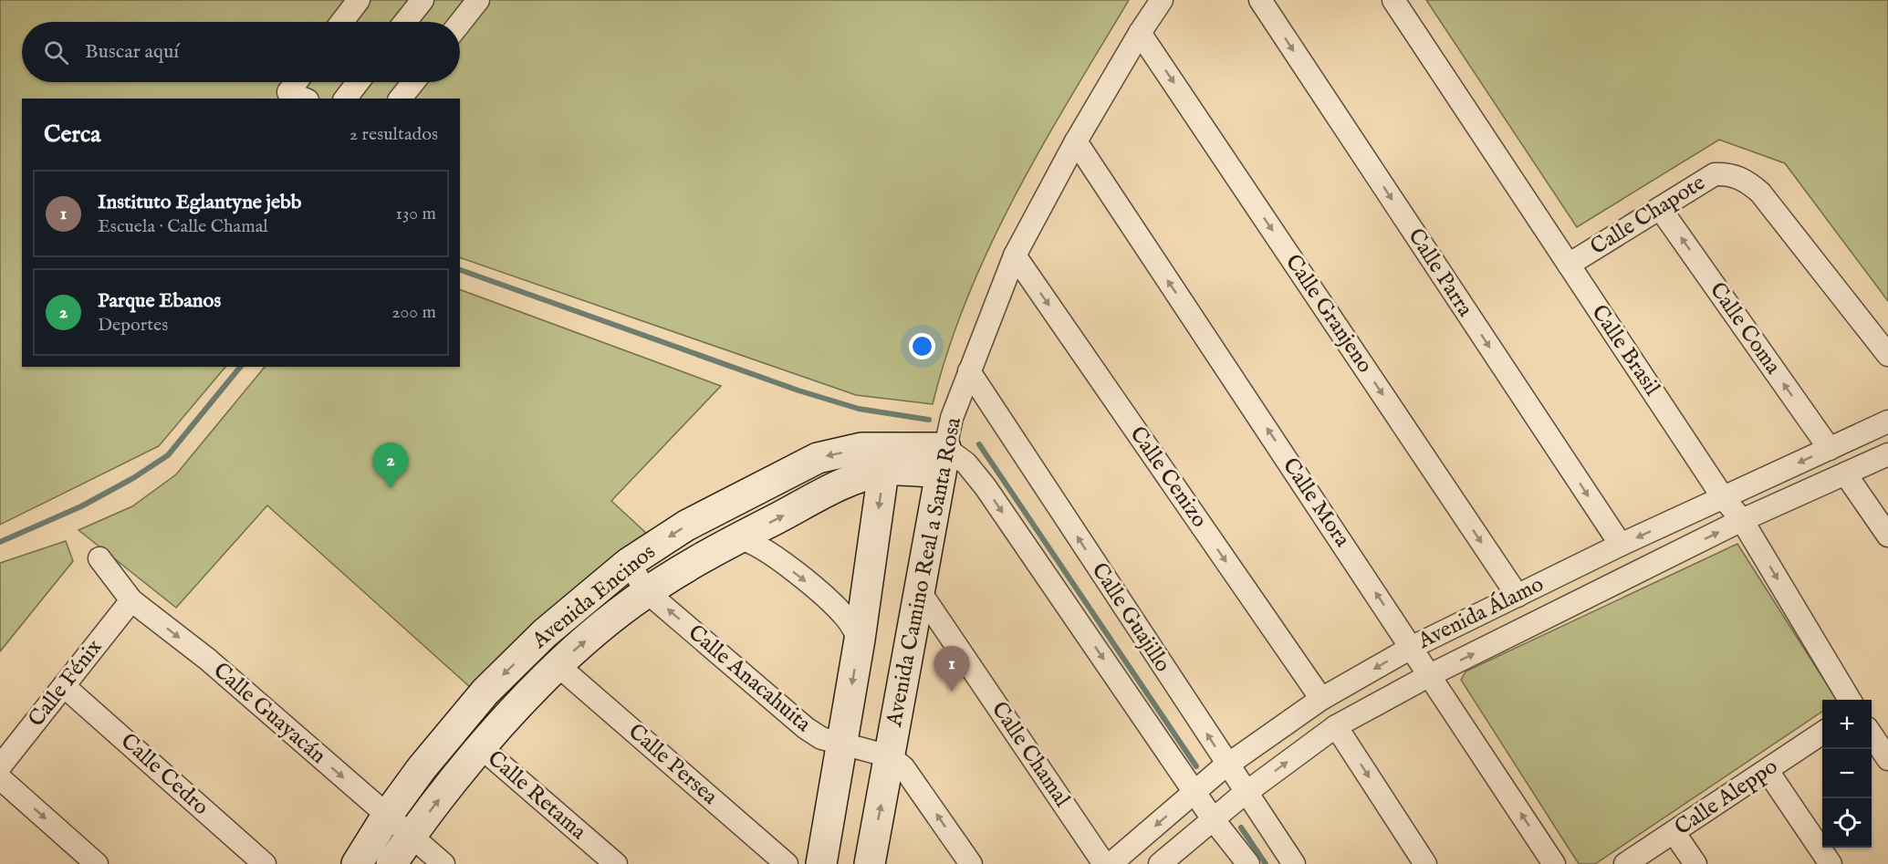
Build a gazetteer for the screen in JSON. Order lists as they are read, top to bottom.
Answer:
{
  "streets": {
    "street": [
      "Calle Chapote",
      "Calle Parra",
      "Calle Granjeno",
      "Calle Coma",
      "Calle Brasil",
      "Calle Cenizo",
      "Calle Mora",
      "Avenida Camino Real a Santa Rosa",
      "Avenida Encinos",
      "Avenida Álamo",
      "Calle Guajillo",
      "Calle Anacahuita",
      "Calle Fénix",
      "Calle Guayacán",
      "Calle Chamal",
      "Calle Persea",
      "Calle Cedro",
      "Calle Retama",
      "Calle Aleppo"
    ]
  },
  "crossings": [
    ["Calle Chapote", "Calle Coma"],
    ["Calle Chapote", "Calle Brasil"],
    ["Calle Parra", "Avenida Álamo"],
    ["Calle Granjeno", "Avenida Camino Real a Santa Rosa"],
    ["Calle Granjeno", "Avenida Álamo"],
    ["Calle Coma", "Avenida Álamo"],
    ["Calle Brasil", "Avenida Álamo"],
    ["Calle Cenizo", "Avenida Camino Real a Santa Rosa"],
    ["Calle Cenizo", "Avenida Álamo"],
    ["Calle Mora", "Avenida Camino Real a Santa Rosa"],
    ["Calle Mora", "Avenida Álamo"],
    ["Avenida Camino Real a Santa Rosa", "Avenida Encinos"],
    ["Avenida Camino Real a Santa Rosa", "Calle Guajillo"],
    ["Avenida Camino Real a Santa Rosa", "Calle Anacahuita"],
    ["Avenida Camino Real a Santa Rosa", "Calle Chamal"],
    ["Avenida Encinos", "Calle Guajillo"],
    ["Avenida Encinos", "Calle Anacahuita"],
    ["Avenida Encinos", "Calle Guayacán"],
    ["Avenida Encinos", "Calle Persea"],
    ["Avenida Encinos", "Calle Retama"],
    ["Avenida Álamo", "Calle Guajillo"],
    ["Calle Fénix", "Calle Guayacán"],
    ["Calle Fénix", "Calle Cedro"]
  ],
  "one_way": [
    "Calle Parra",
    "Calle Granjeno",
    "Calle Coma",
    "Calle Cenizo",
    "Calle Mora",
    "Calle Guayacán"
  ],
  "page": {
    "search": "Buscar aquí",
    "heading": ["Cerca", "2 resultados"],
    "list": [
      {
        "mark": "1",
        "name": "Instituto Eglantyne jebb",
        "note": "Escuela · Calle Chamal",
        "value": "130 m"
      },
      {
        "mark": "2",
        "name": "Parque Ebanos",
        "note": "Deportes",
        "value": "200 m"
      }
    ],
    "pins": ["2", "1"],
    "map_buttons": ["+", "−"]
  }
}
